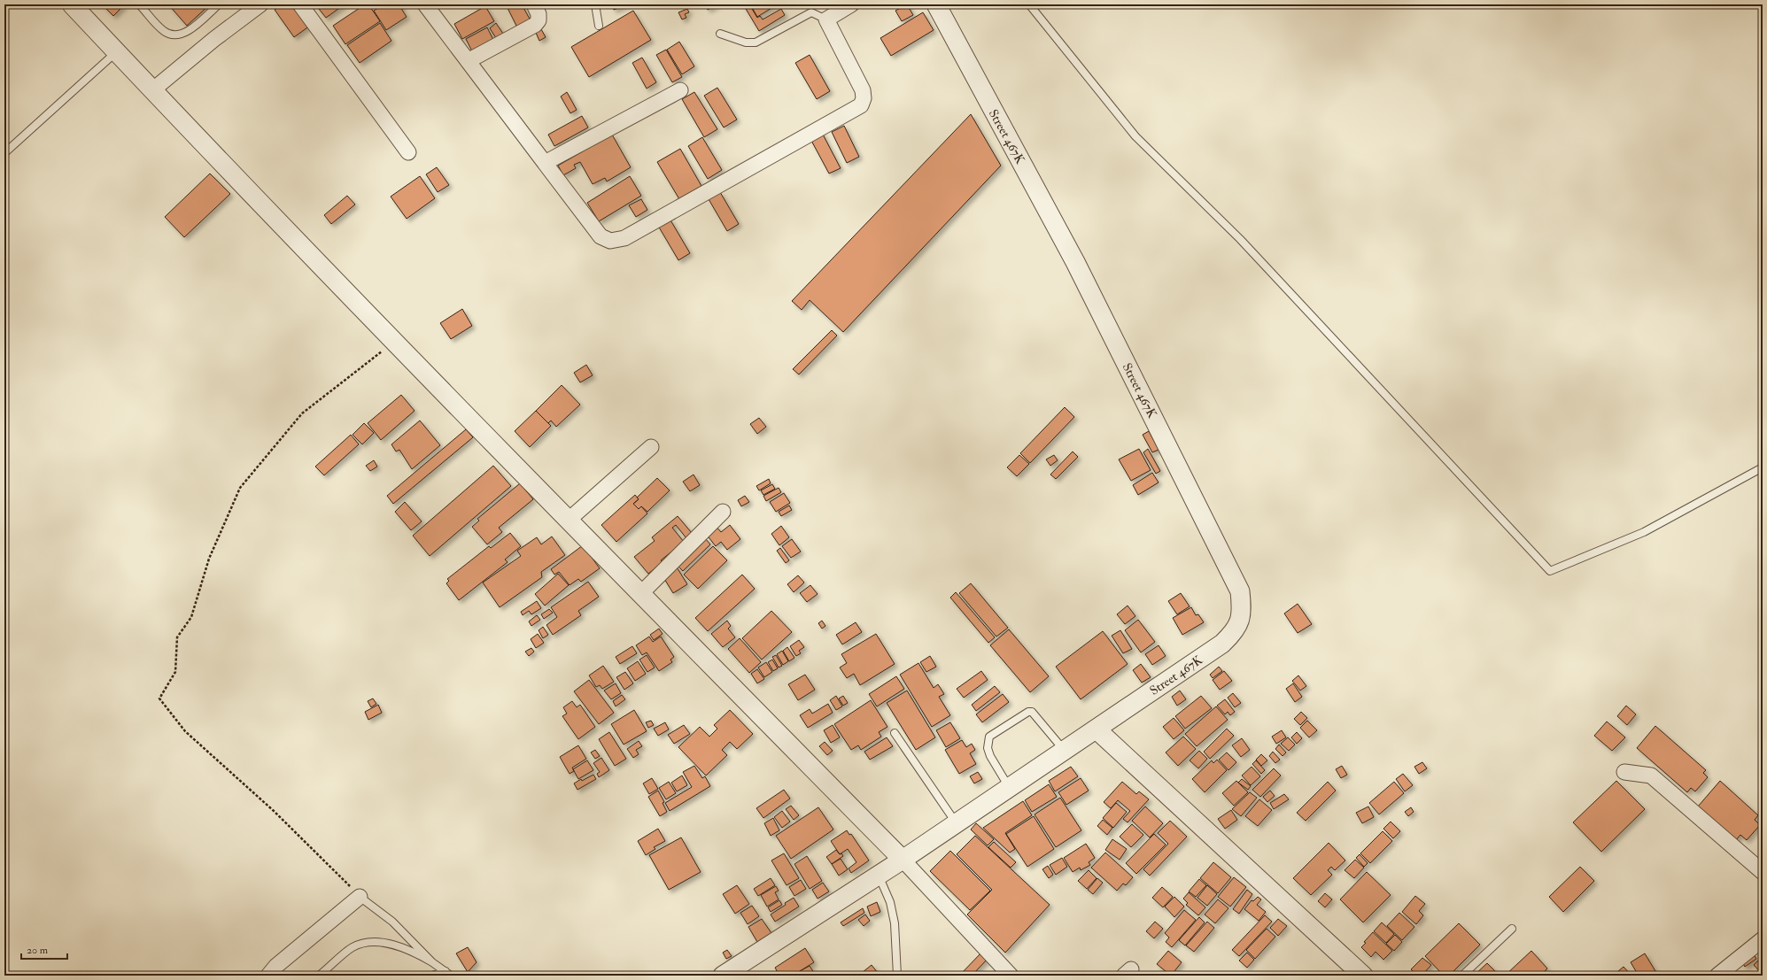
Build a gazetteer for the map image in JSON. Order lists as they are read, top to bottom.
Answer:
{
  "streets": {
    "street": ["Street 467K"]
  },
  "scale_bar": "20 m"
}
